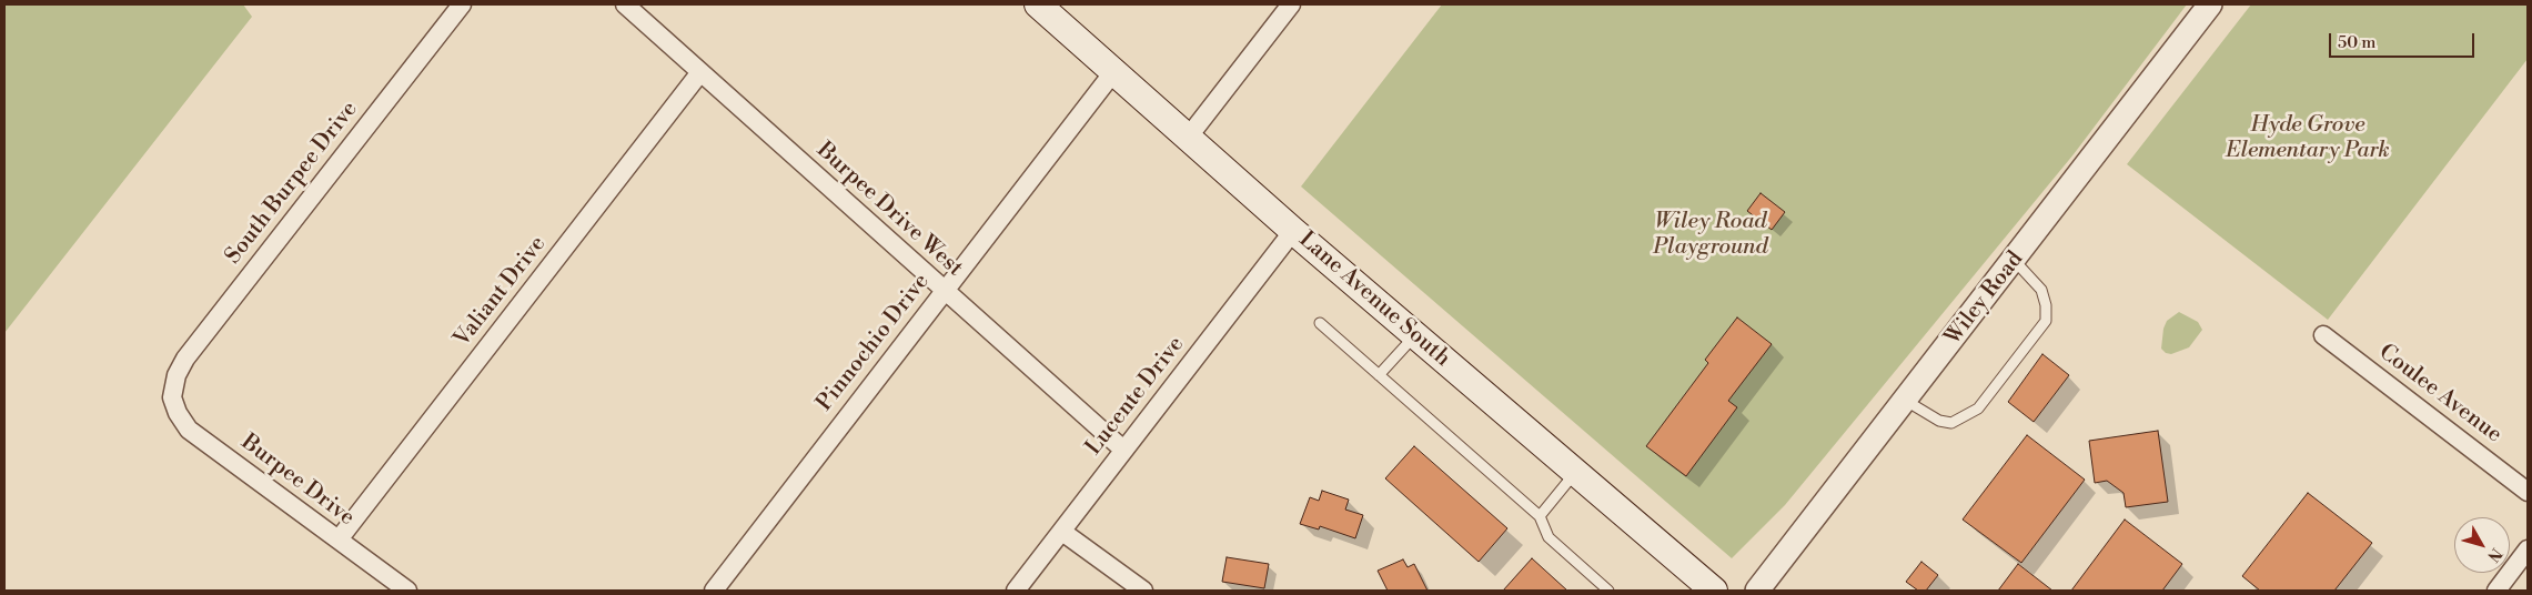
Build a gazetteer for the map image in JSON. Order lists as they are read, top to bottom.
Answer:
{
  "streets": {
    "main road": ["Lane Avenue South"],
    "street": [
      "South Burpee Drive",
      "Burpee Drive West",
      "Valiant Drive",
      "Wiley Road",
      "Pinnochio Drive",
      "Coulee Avenue",
      "Lucente Drive",
      "Burpee Drive"
    ]
  },
  "crossings": [
    ["South Burpee Drive", "Burpee Drive"],
    ["Burpee Drive West", "Valiant Drive"],
    ["Burpee Drive West", "Pinnochio Drive"],
    ["Burpee Drive West", "Lucente Drive"],
    ["Valiant Drive", "Burpee Drive"],
    ["Lane Avenue South", "Pinnochio Drive"],
    ["Lane Avenue South", "Lucente Drive"]
  ],
  "parks": ["Hyde Grove Elementary Park", "Wiley Road Playground"],
  "scale_bar": "50 m",
  "north": "bottom right"
}
